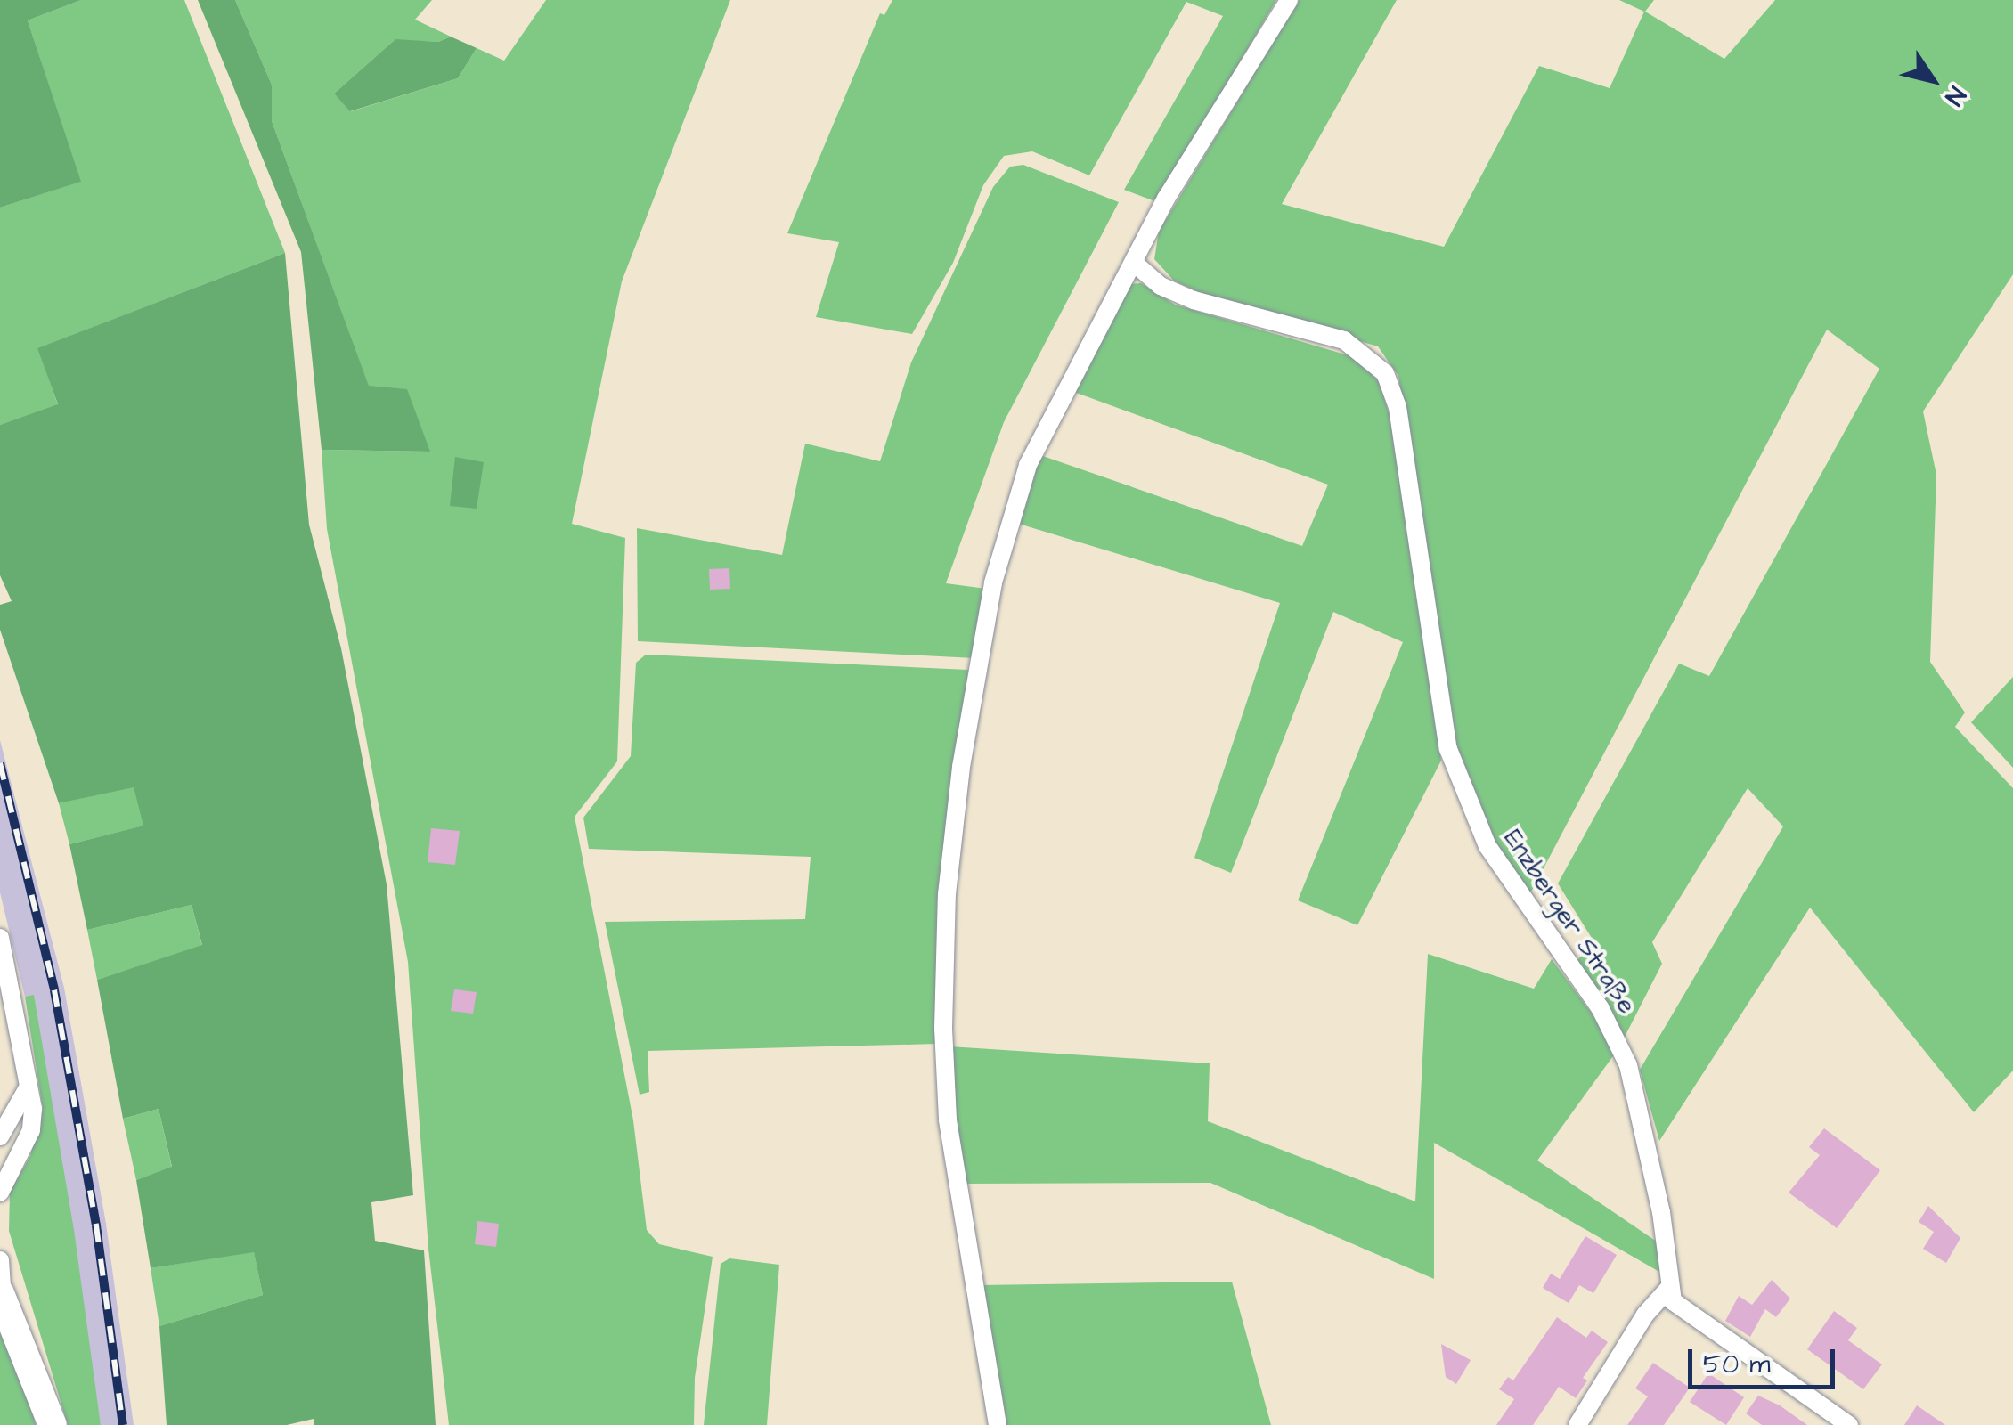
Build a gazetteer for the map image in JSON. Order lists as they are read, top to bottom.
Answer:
{
  "streets": {
    "street": ["Enzberger Straße"]
  },
  "scale_bar": "50 m",
  "north": "bottom right"
}
